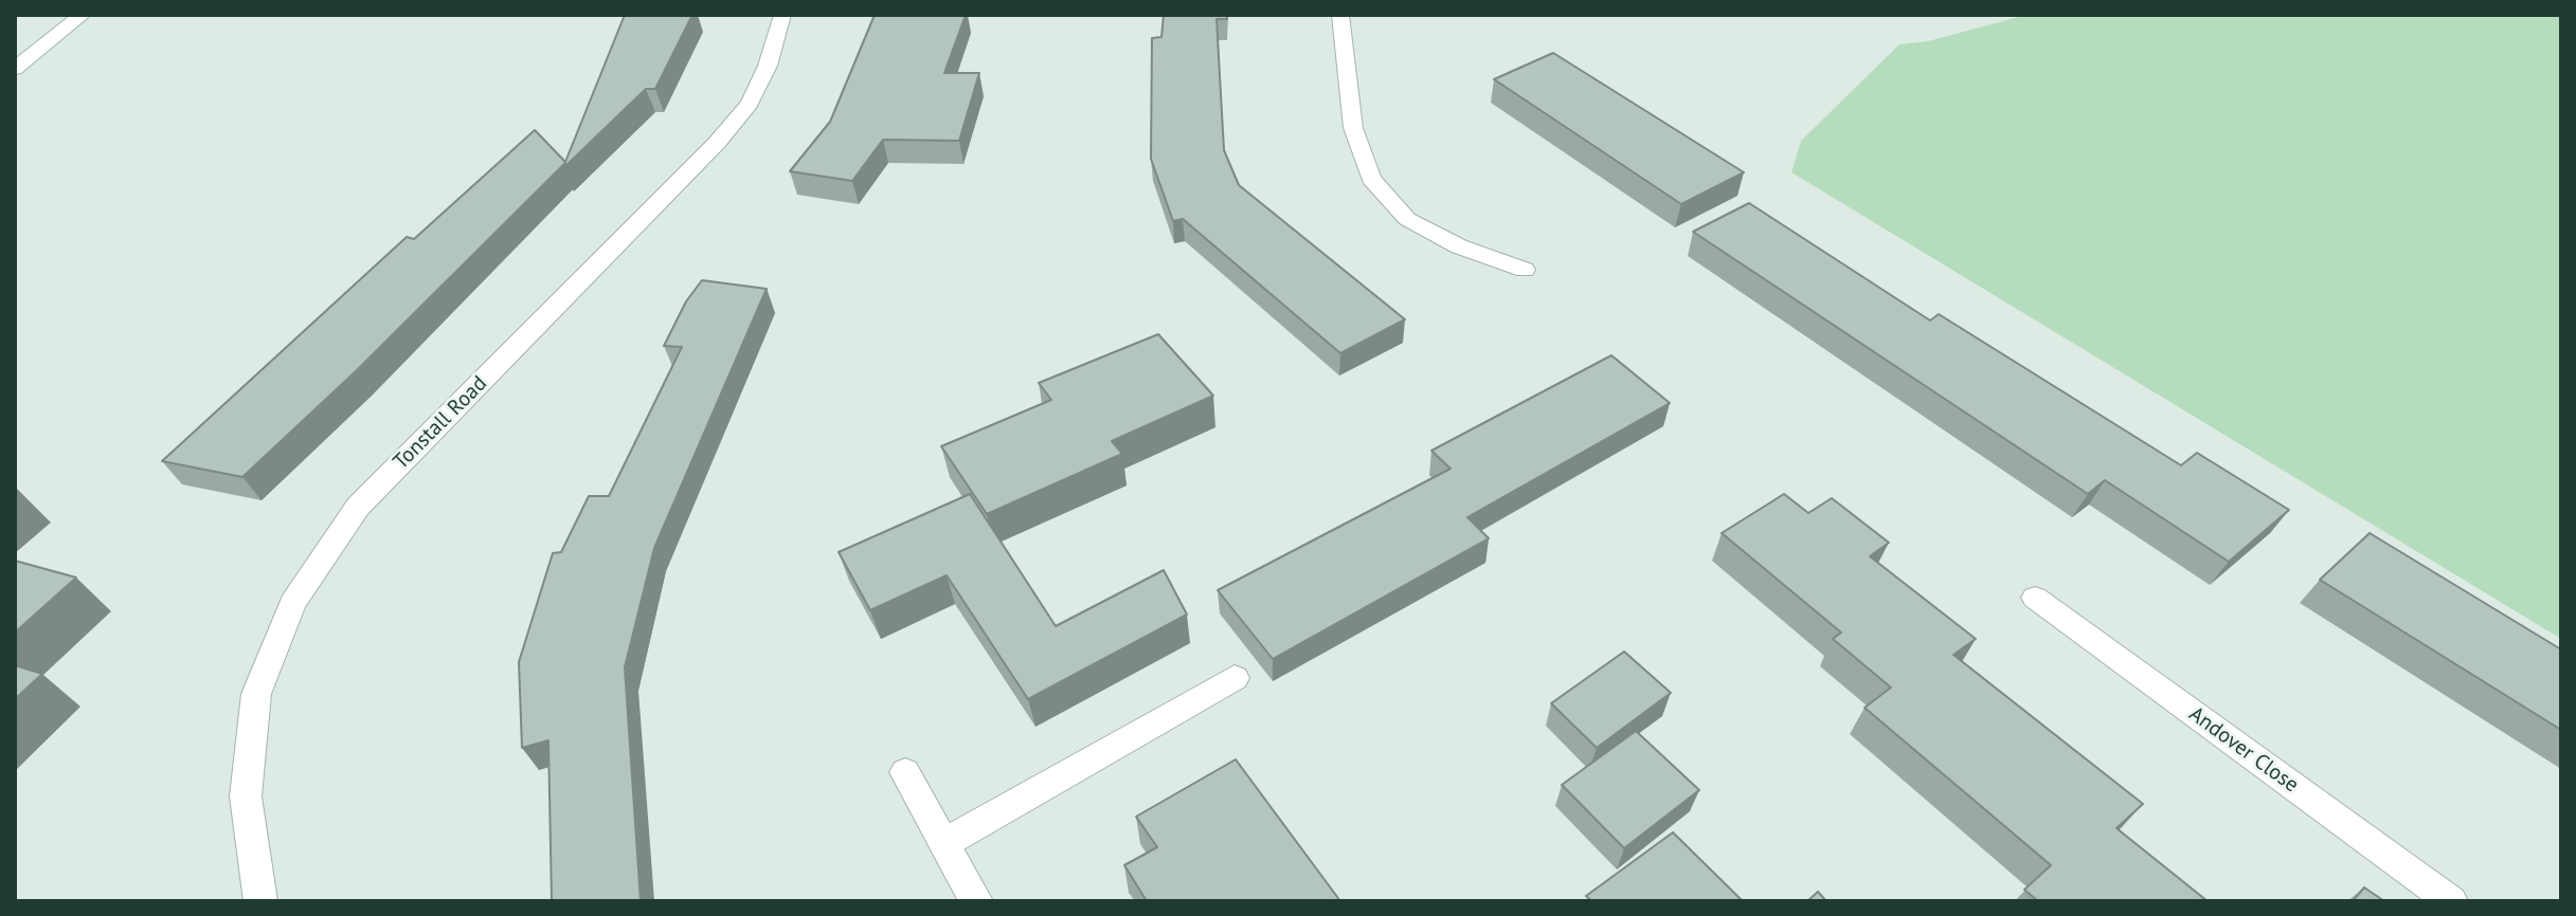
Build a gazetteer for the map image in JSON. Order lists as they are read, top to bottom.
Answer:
{
  "streets": {
    "street": ["Tonstall Road", "Andover Close"]
  }
}
